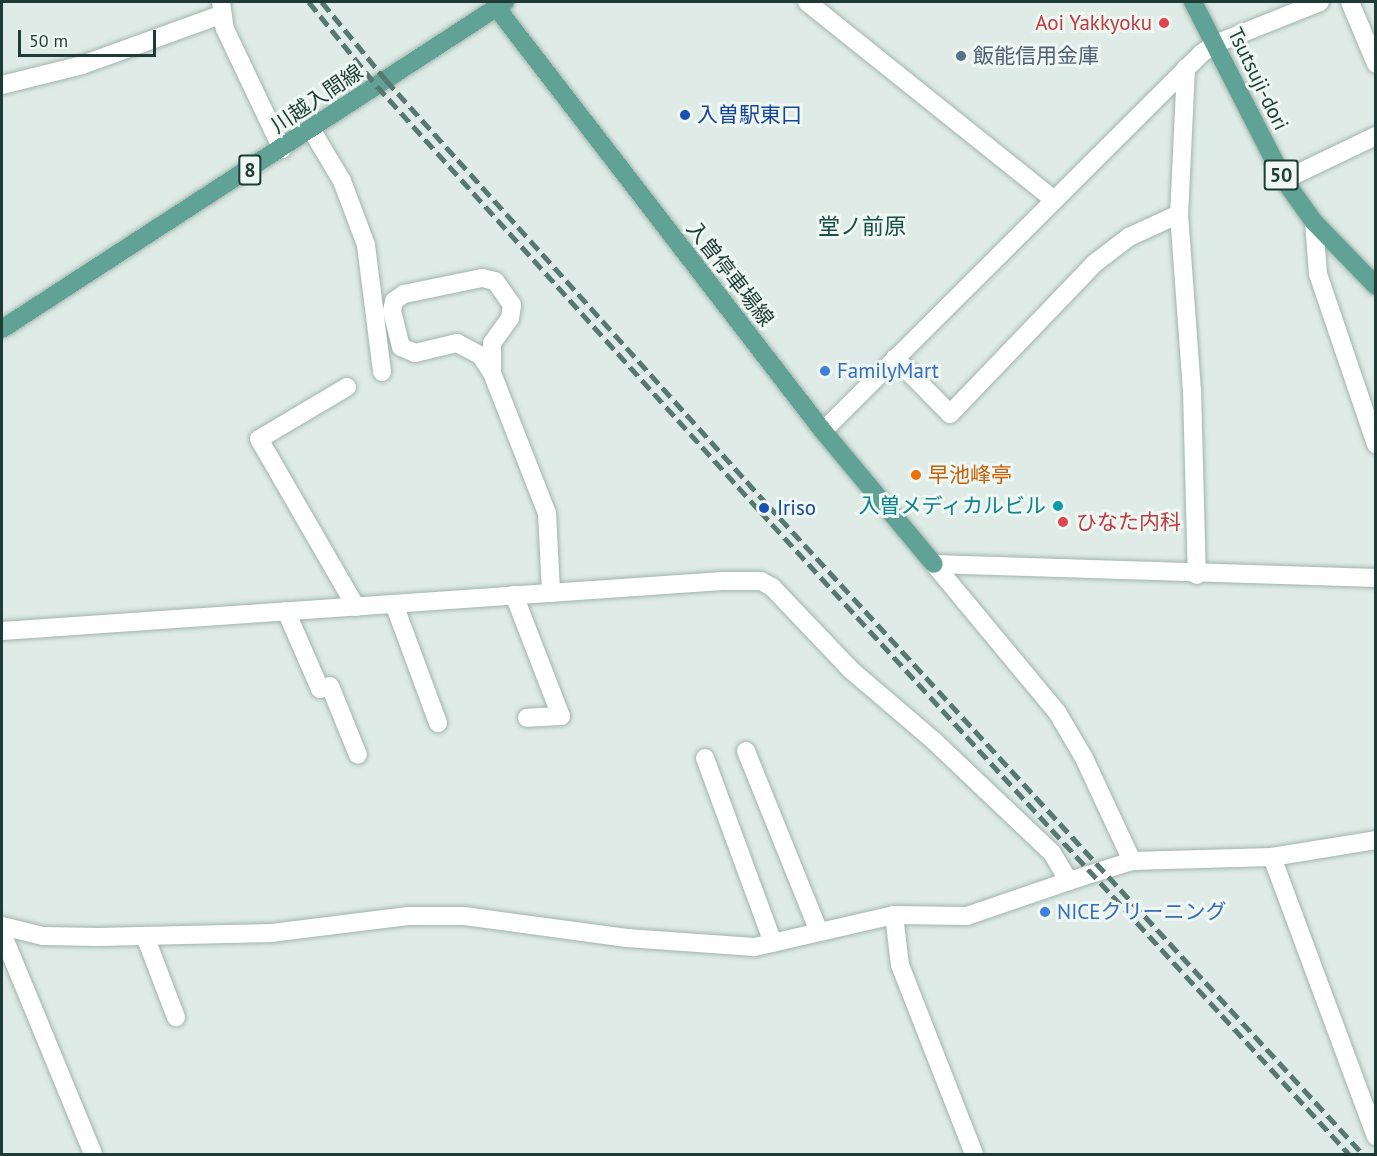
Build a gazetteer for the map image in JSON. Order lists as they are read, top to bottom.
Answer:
{
  "streets": {
    "main road": [
      "Tsutsuji-dori",
      "川越入間線",
      "8",
      "50",
      "入曽停車場線"
    ]
  },
  "crossings": [
    ["川越入間線", "入曽停車場線"]
  ],
  "districts": ["堂ノ前原"],
  "places": [
    "Aoi Yakkyoku",
    "飯能信用金庫",
    "入曽駅東口",
    "FamilyMart",
    "早池峰亭",
    "入曽メディカルビル",
    "Iriso",
    "ひなた内科",
    "NICEクリーニング"
  ],
  "scale_bar": "50 m"
}
